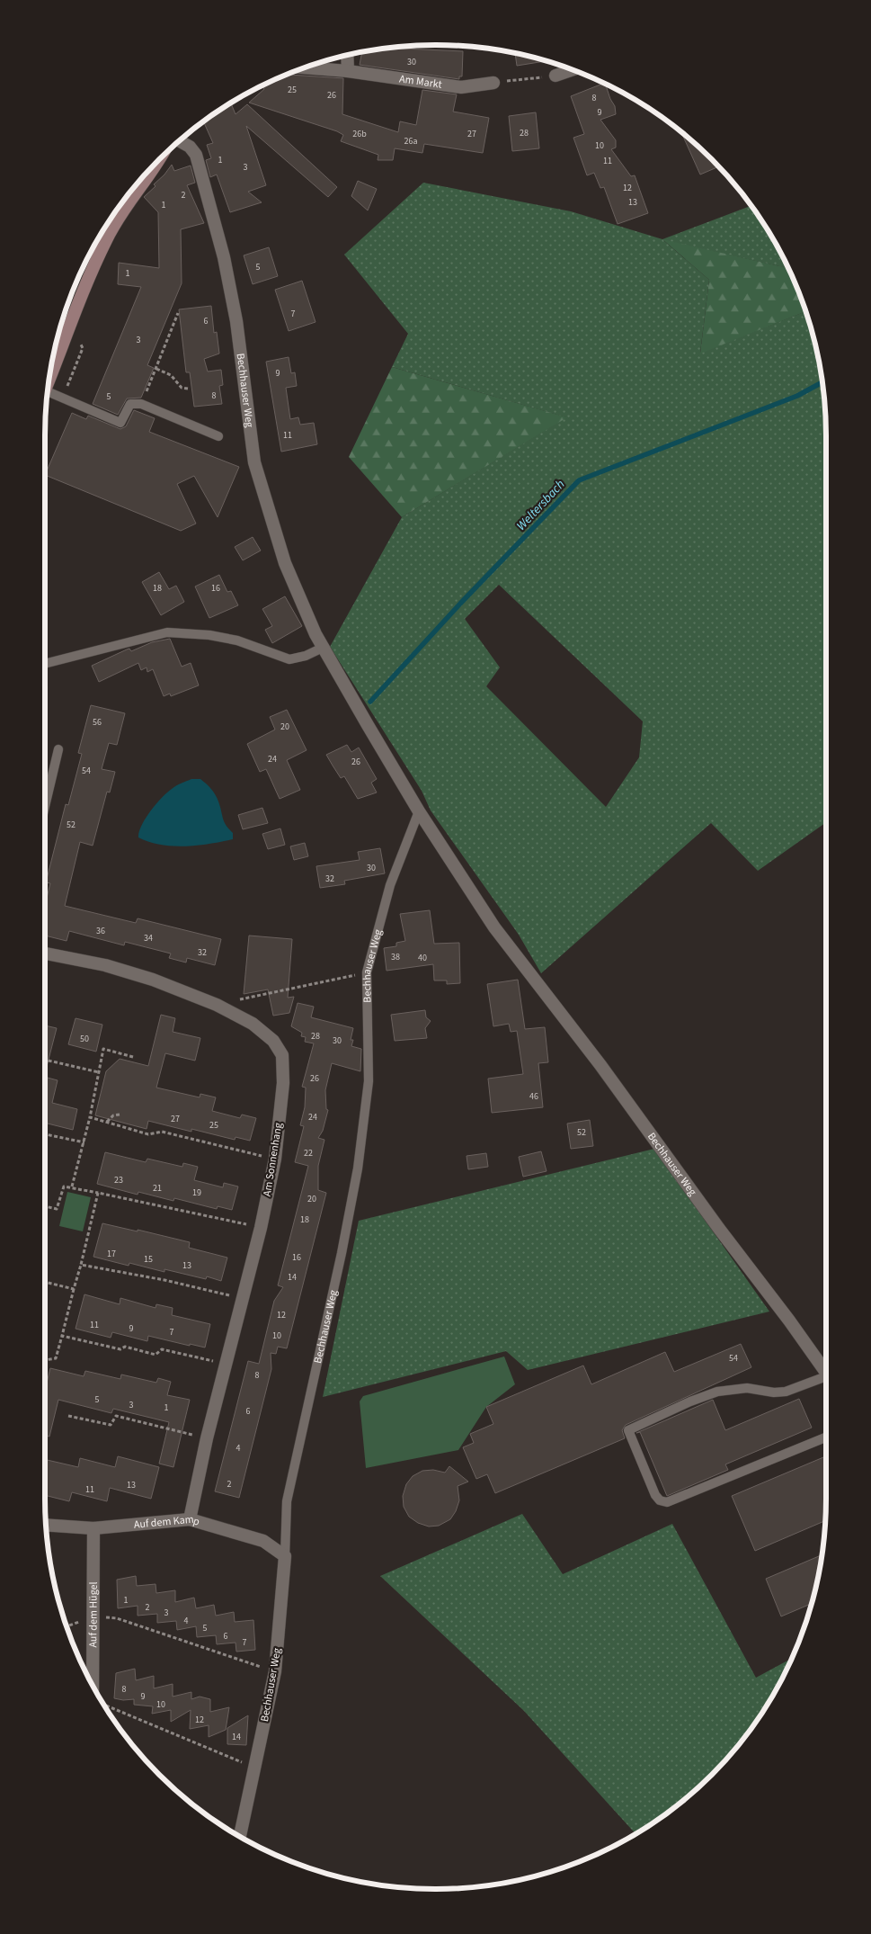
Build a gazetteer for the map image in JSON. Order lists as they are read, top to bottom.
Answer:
{
  "streets": {
    "street": [
      "Am Markt",
      "Bechhauser Weg",
      "Am Sonnenhang",
      "Auf dem Kamp",
      "Auf dem Hügel"
    ]
  },
  "crossings": [
    ["Bechhauser Weg", "Auf dem Kamp"],
    ["Am Sonnenhang", "Auf dem Kamp"],
    ["Auf dem Kamp", "Auf dem Hügel"]
  ],
  "water": ["Weltersbach"],
  "house_numbers": [
    "30",
    "25",
    "26",
    "8",
    "9",
    "28",
    "26b",
    "27",
    "26a",
    "10",
    "1",
    "11",
    "3",
    "12",
    "2",
    "13",
    "1",
    "5",
    "1",
    "7",
    "6",
    "3",
    "9",
    "8",
    "5",
    "11",
    "18",
    "16",
    "56",
    "20",
    "24",
    "26",
    "54",
    "52",
    "30",
    "32",
    "36",
    "34",
    "32",
    "38",
    "40",
    "28",
    "50",
    "30",
    "26",
    "46",
    "24",
    "27",
    "25",
    "52",
    "22",
    "23",
    "21",
    "19",
    "20",
    "18",
    "17",
    "16",
    "15",
    "13",
    "14",
    "12",
    "11",
    "9",
    "7",
    "10",
    "54",
    "8",
    "5",
    "3",
    "1",
    "6",
    "4",
    "2",
    "13",
    "11",
    "1",
    "2",
    "3",
    "4",
    "5",
    "6",
    "7",
    "8",
    "9",
    "10",
    "12",
    "14"
  ]
}
